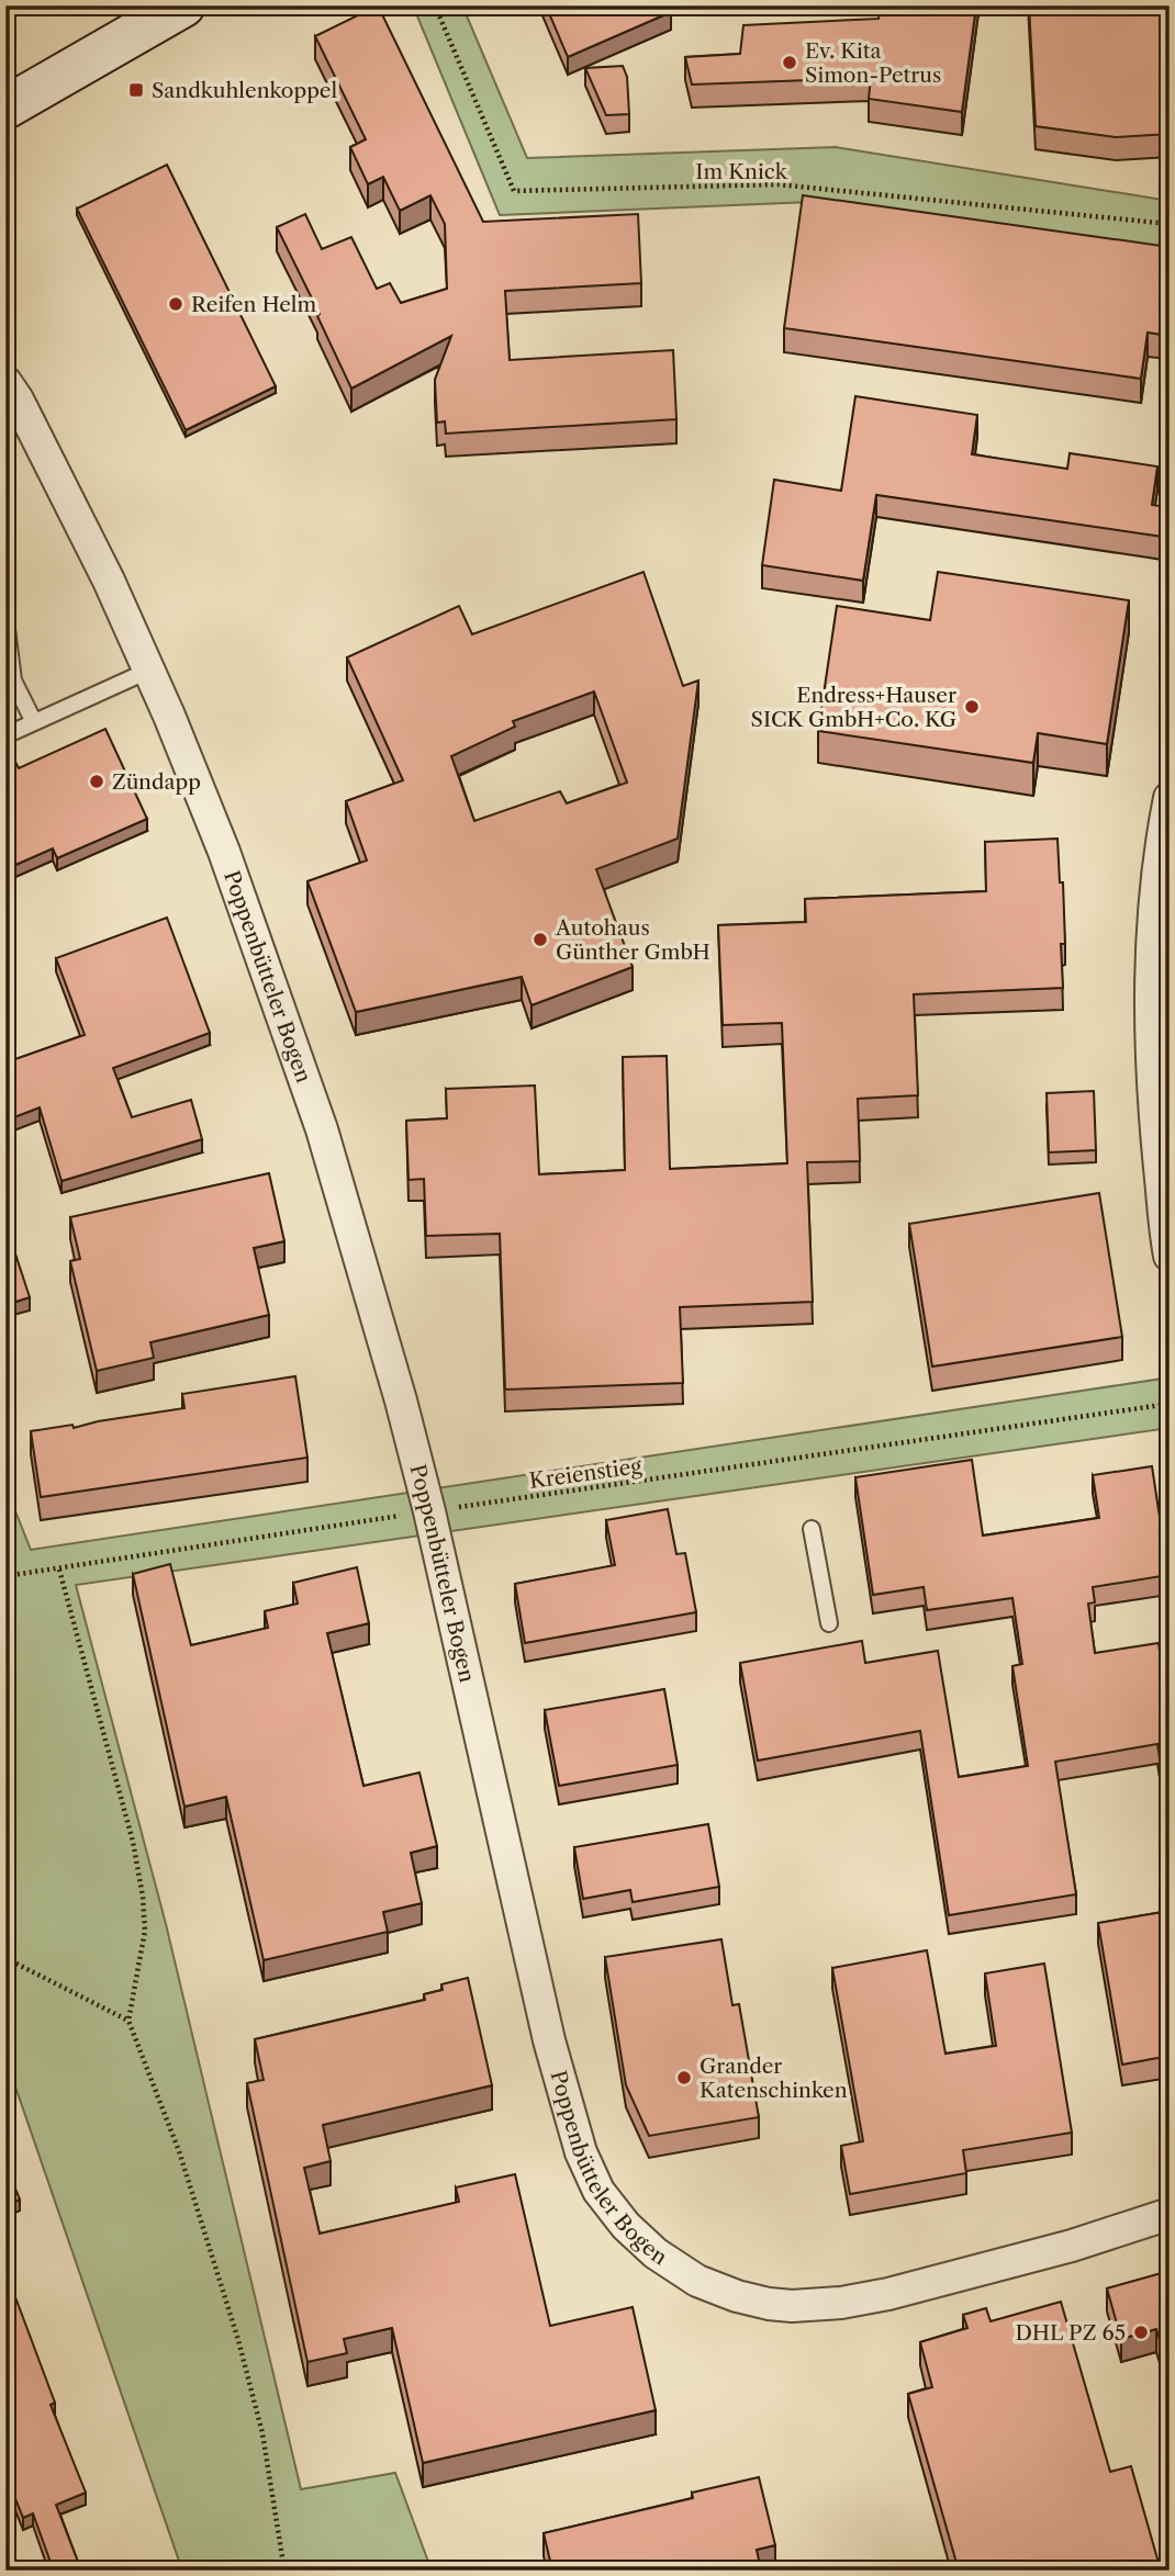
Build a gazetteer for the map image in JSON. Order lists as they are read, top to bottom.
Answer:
{
  "streets": {
    "street": ["Poppenbütteler Bogen"],
    "path": ["Im Knick", "Kreienstieg"]
  },
  "crossings": [
    ["Poppenbütteler Bogen", "Kreienstieg"]
  ],
  "places": {
    "other": [
      "Ev. Kita Simon-Petrus",
      "Reifen Helm",
      "Endress+Hauser SICK GmbH+Co. KG",
      "Zündapp",
      "Autohaus Günther GmbH",
      "Grander Katenschinken",
      "DHL PZ 65"
    ],
    "transit": ["Sandkuhlenkoppel"]
  }
}
